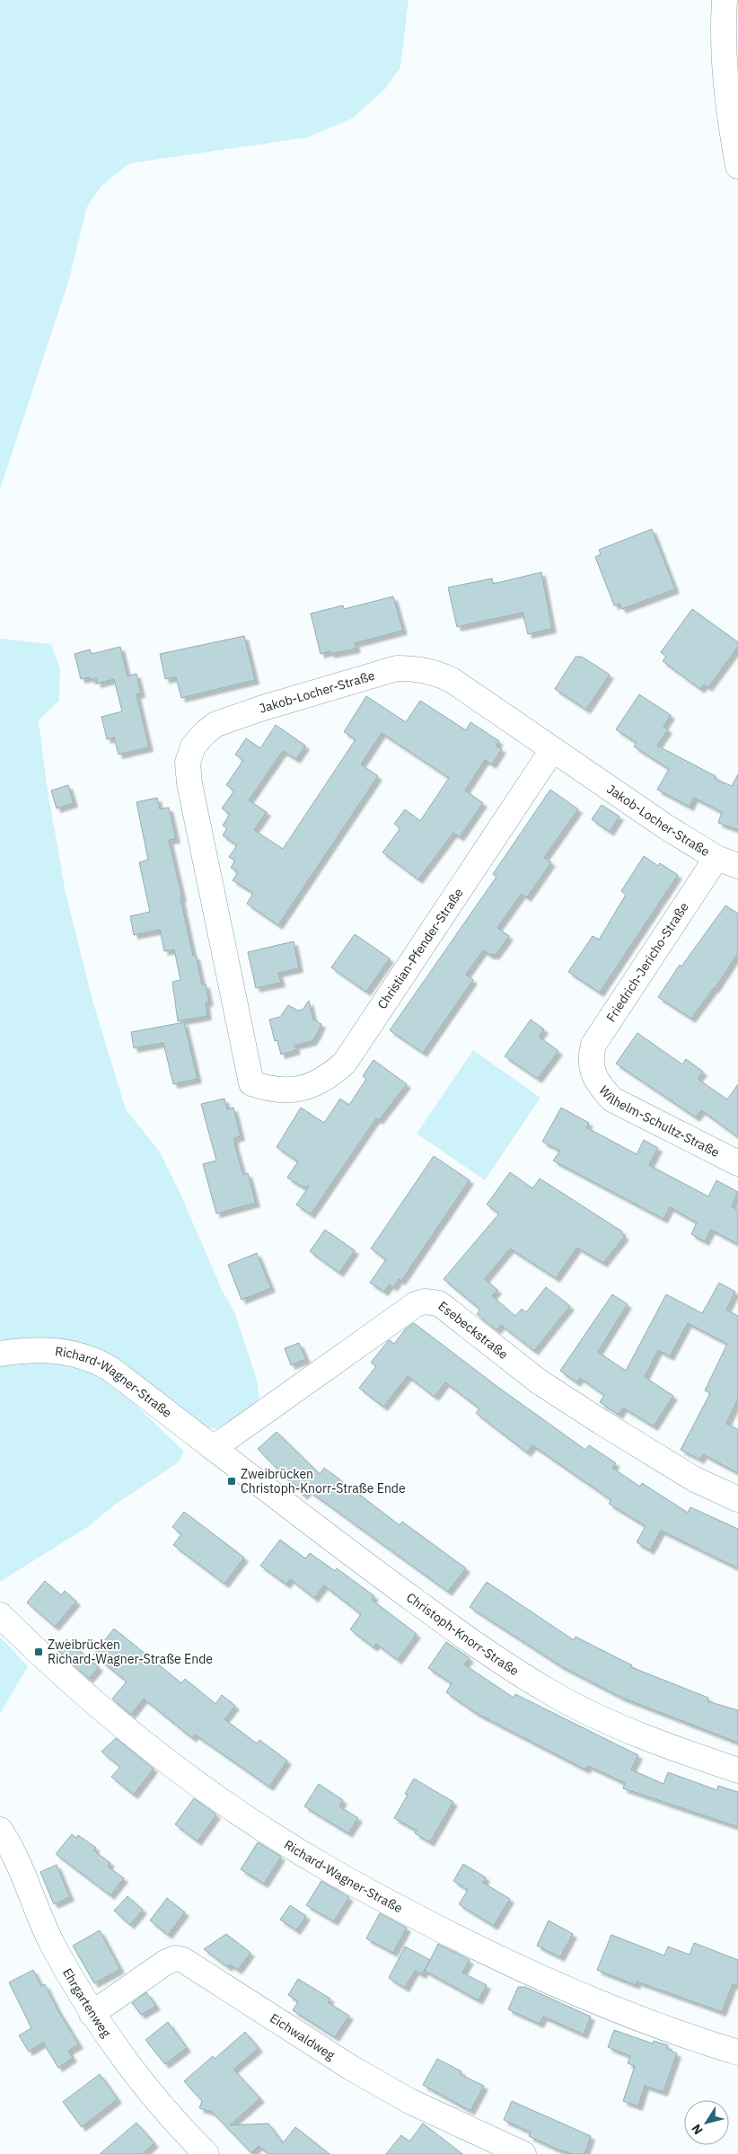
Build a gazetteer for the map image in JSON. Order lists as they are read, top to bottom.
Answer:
{
  "streets": {
    "street": [
      "Jakob-Locher-Straße",
      "Christian-Pfender-Straße",
      "Friedrich-Jericho-Straße",
      "Wilhelm-Schultz-Straße",
      "Esebeckstraße",
      "Richard-Wagner-Straße",
      "Christoph-Knorr-Straße",
      "Ehrgartenweg",
      "Eichwaldweg"
    ]
  },
  "crossings": [
    ["Jakob-Locher-Straße", "Christian-Pfender-Straße"],
    ["Jakob-Locher-Straße", "Friedrich-Jericho-Straße"],
    ["Friedrich-Jericho-Straße", "Wilhelm-Schultz-Straße"],
    ["Esebeckstraße", "Richard-Wagner-Straße"],
    ["Esebeckstraße", "Christoph-Knorr-Straße"],
    ["Richard-Wagner-Straße", "Christoph-Knorr-Straße"],
    ["Ehrgartenweg", "Eichwaldweg"]
  ],
  "places": {
    "transit": ["Zweibrücken Christoph-Knorr-Straße Ende", "Zweibrücken Richard-Wagner-Straße Ende"]
  },
  "north": "bottom left"
}
